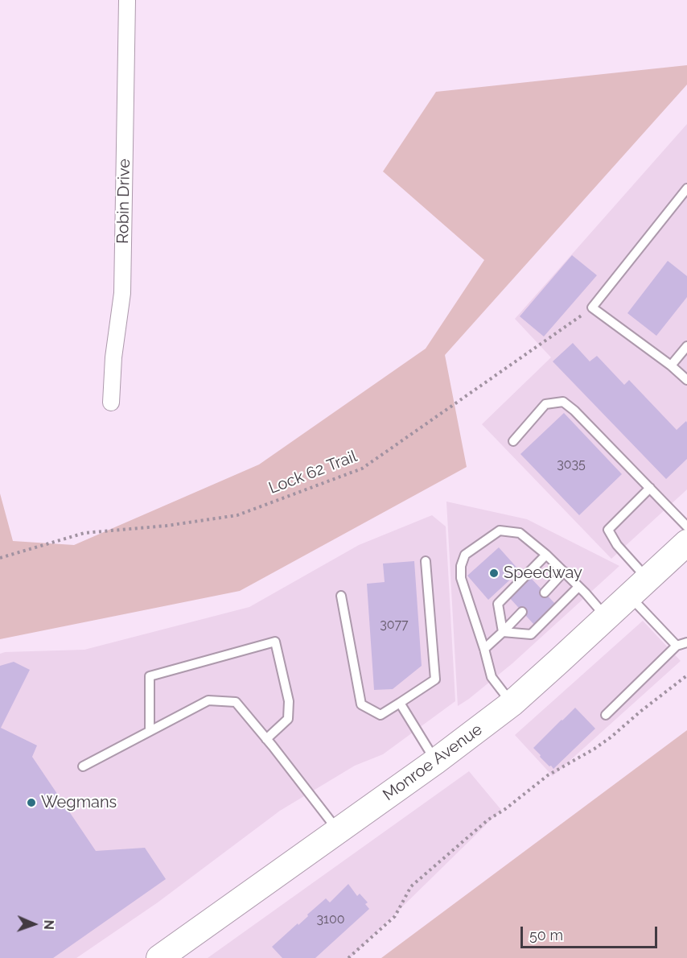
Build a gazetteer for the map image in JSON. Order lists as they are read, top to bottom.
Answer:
{
  "streets": {
    "main road": ["Monroe Avenue"],
    "street": ["Robin Drive"],
    "path": ["Lock 62 Trail"]
  },
  "places": ["Speedway", "Wegmans"],
  "house_numbers": ["3035", "3077", "3100"],
  "scale_bar": "50 m",
  "north": "right"
}
